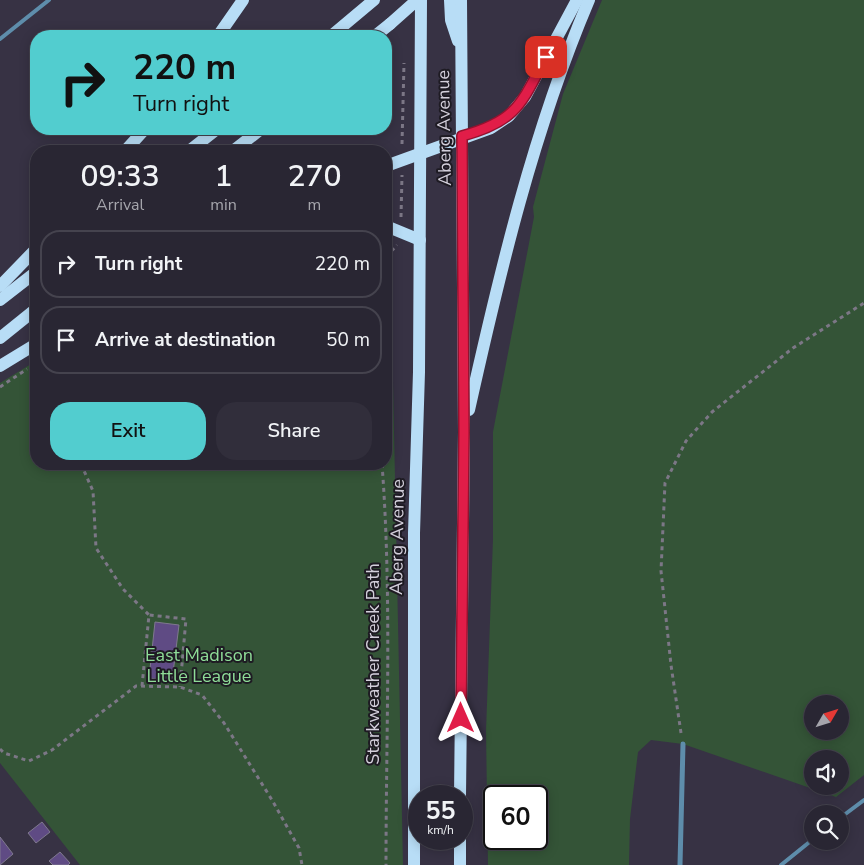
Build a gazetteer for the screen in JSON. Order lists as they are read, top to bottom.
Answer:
{
  "streets": {
    "main road": ["Aberg Avenue"],
    "path": ["Starkweather Creek Path"]
  },
  "parks": ["East Madison Little League"],
  "north": "top right",
  "page": {
    "turn": ["220 m", "Turn right"],
    "eta": [
      "09:33",
      "Arrival",
      "1",
      "min",
      "270",
      "m"
    ],
    "list": [
      {
        "name": "Turn right",
        "value": "220 m"
      },
      {
        "name": "Arrive at destination",
        "value": "50 m"
      }
    ],
    "buttons": ["Exit", "Share"],
    "speed": "55 km/h",
    "limit": "60"
  }
}
